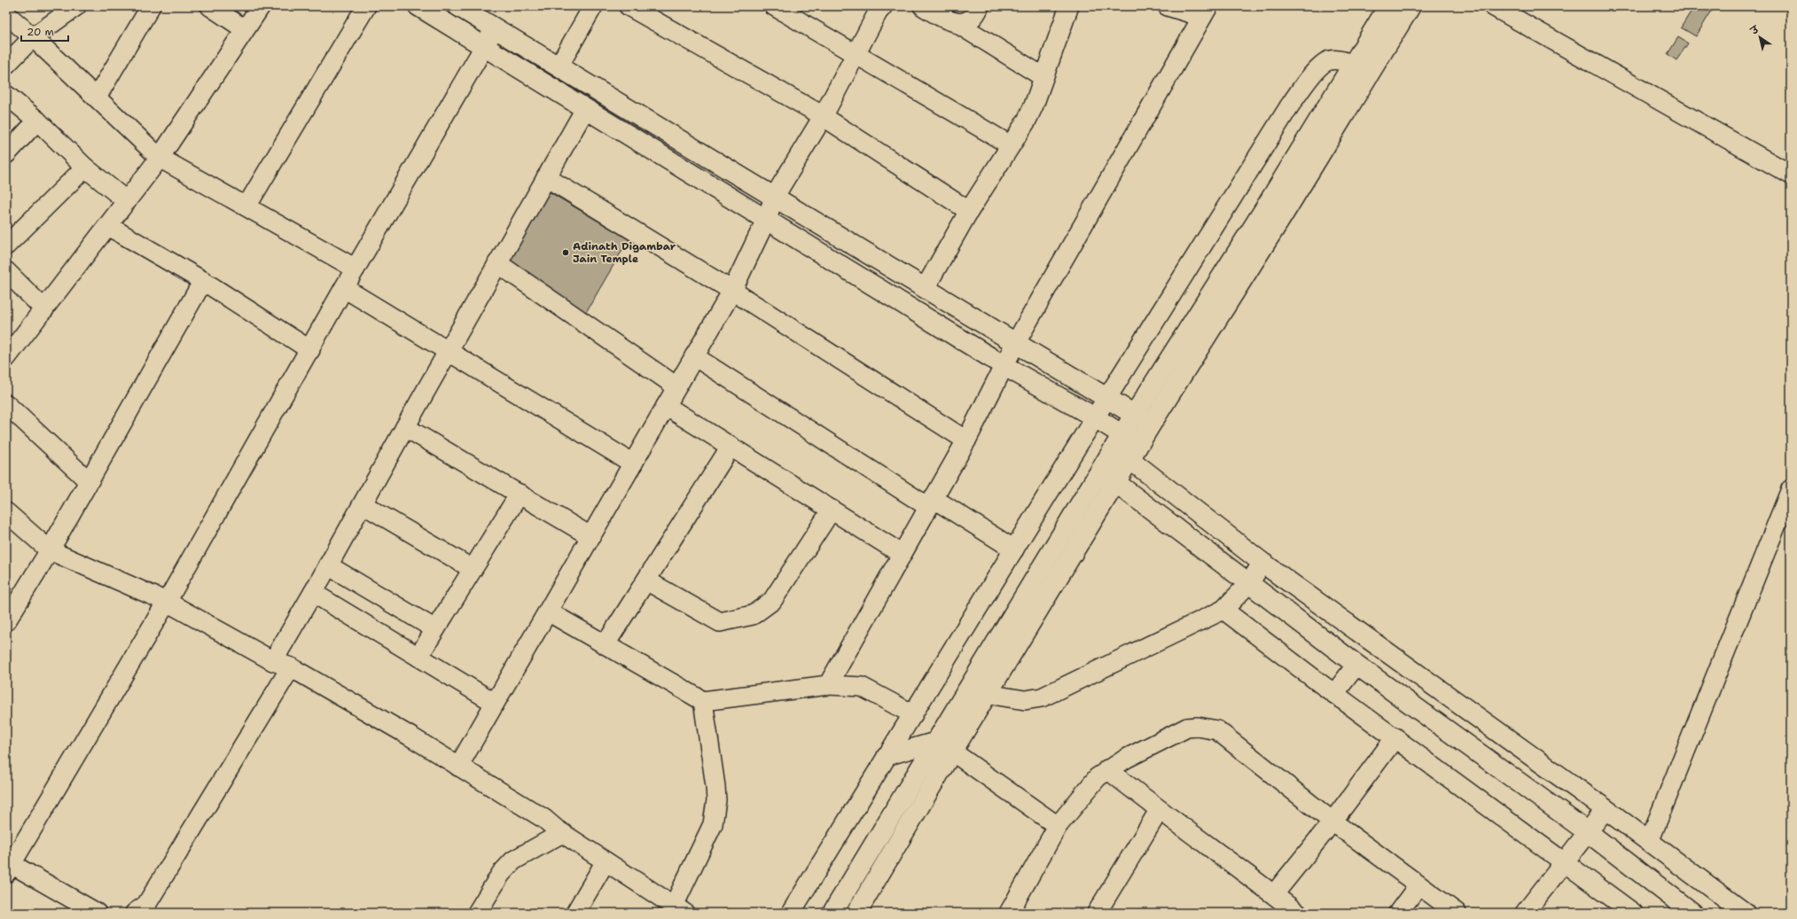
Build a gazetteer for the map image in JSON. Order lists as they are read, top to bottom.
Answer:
{
  "places": ["Adinath Digambar Jain Temple"],
  "scale_bar": "20 m",
  "north": "top left"
}
